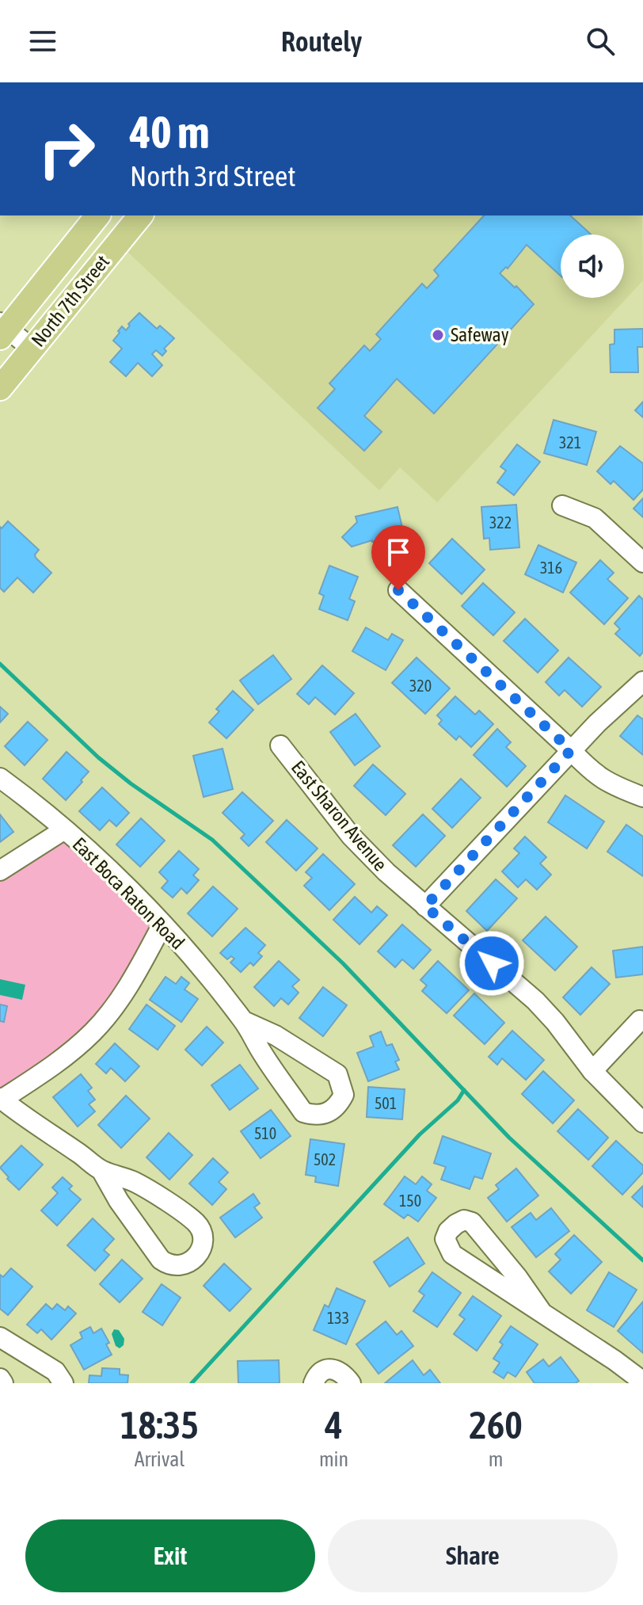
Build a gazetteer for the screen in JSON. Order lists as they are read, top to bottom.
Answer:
{
  "streets": {
    "main road": ["North 7th Street"],
    "street": ["East Sharon Avenue", "East Boca Raton Road"]
  },
  "places": ["Safeway"],
  "house_numbers": [
    "321",
    "322",
    "316",
    "320",
    "501",
    "510",
    "502",
    "150",
    "133"
  ],
  "page": {
    "header": "Routely",
    "turn": ["40 m", "North 3rd Street"],
    "eta": [
      "18:35",
      "Arrival",
      "4",
      "min",
      "260",
      "m"
    ],
    "buttons": ["Exit", "Share"]
  }
}
